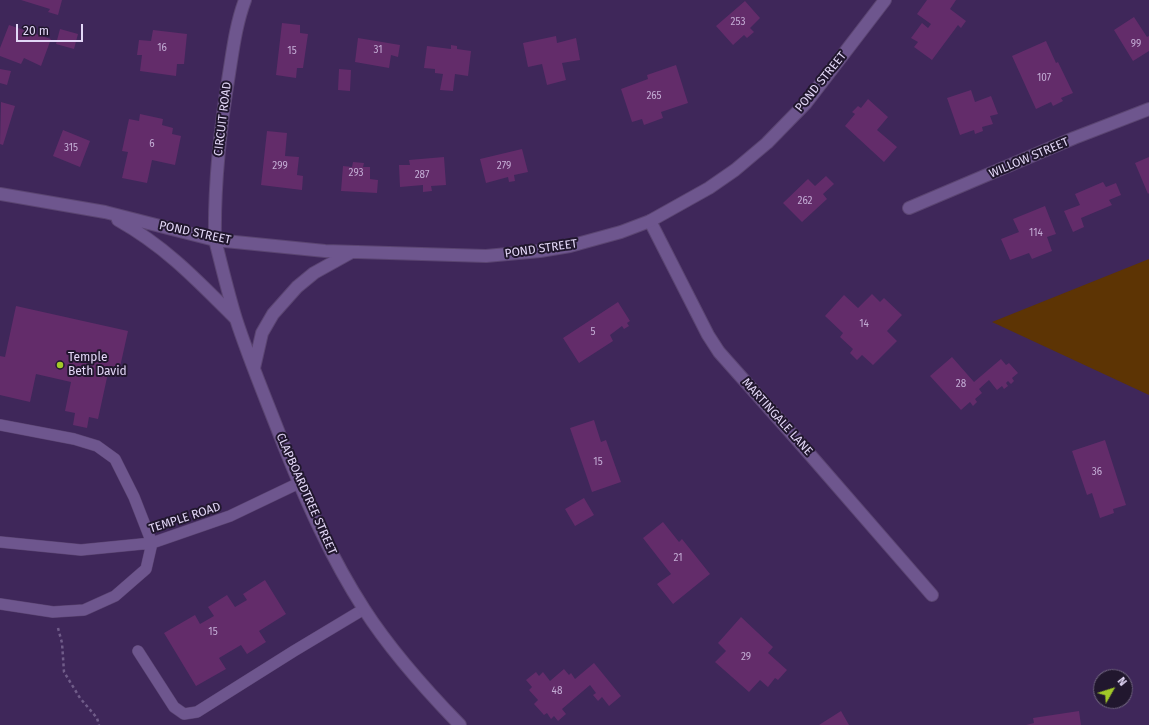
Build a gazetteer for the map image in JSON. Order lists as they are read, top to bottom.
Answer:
{
  "streets": {
    "street": [
      "POND STREET",
      "CIRCUIT ROAD",
      "WILLOW STREET",
      "MARTINGALE LANE",
      "CLAPBOARDTREE STREET"
    ],
    "lane": ["TEMPLE ROAD"]
  },
  "crossings": [
    ["POND STREET", "CIRCUIT ROAD"],
    ["POND STREET", "MARTINGALE LANE"],
    ["POND STREET", "CLAPBOARDTREE STREET"],
    ["CIRCUIT ROAD", "CLAPBOARDTREE STREET"],
    ["CLAPBOARDTREE STREET", "TEMPLE ROAD"]
  ],
  "places": ["Temple Beth David"],
  "house_numbers": [
    "253",
    "99",
    "16",
    "31",
    "15",
    "107",
    "265",
    "6",
    "315",
    "299",
    "279",
    "293",
    "287",
    "262",
    "114",
    "14",
    "5",
    "28",
    "15",
    "36",
    "21",
    "15",
    "29",
    "48"
  ],
  "scale_bar": "20 m",
  "north": "top right"
}
